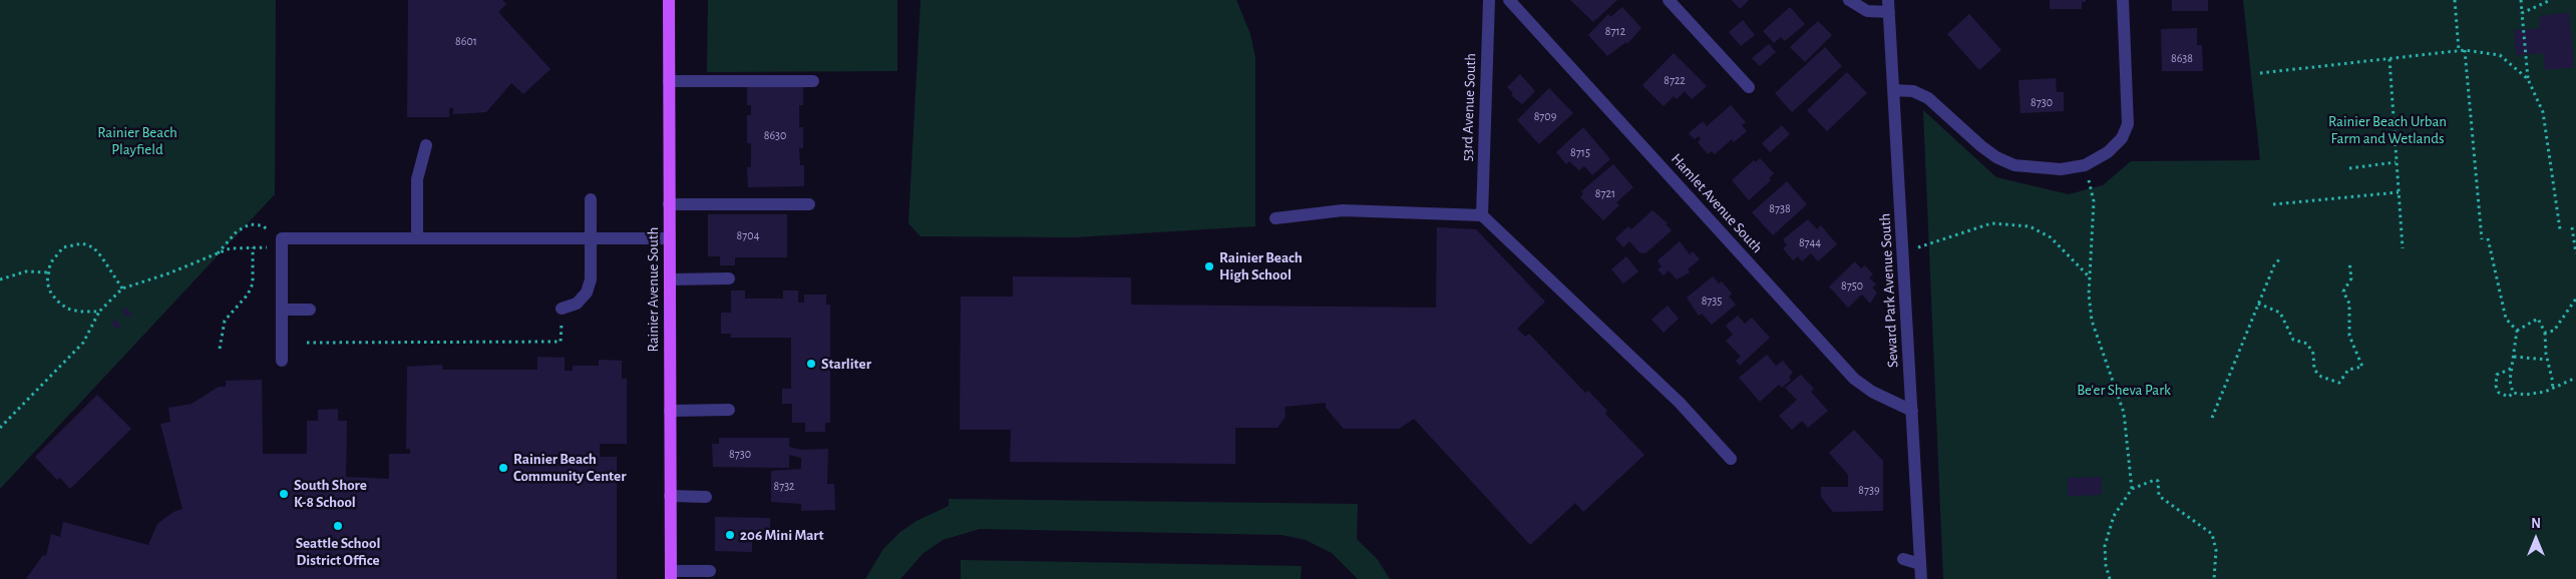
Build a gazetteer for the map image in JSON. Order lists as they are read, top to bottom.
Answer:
{
  "streets": {
    "main road": ["Rainier Avenue South"],
    "street": ["53rd Avenue South", "Hamlet Avenue South", "Seward Park Avenue South"]
  },
  "crossings": [
    ["Hamlet Avenue South", "Seward Park Avenue South"]
  ],
  "parks": ["Rainier Beach Urban Farm and Wetlands", "Rainier Beach Playfield", "Be'er Sheva Park"],
  "places": [
    "Rainier Beach High School",
    "Starliter",
    "Rainier Beach Community Center",
    "South Shore K-8 School",
    "Seattle School District Office",
    "206 Mini Mart"
  ],
  "house_numbers": [
    "8712",
    "8601",
    "8638",
    "8722",
    "8730",
    "8709",
    "8630",
    "8715",
    "8721",
    "8738",
    "8704",
    "8744",
    "8750",
    "8735",
    "8730",
    "8732",
    "8739"
  ],
  "north": "top"
}
